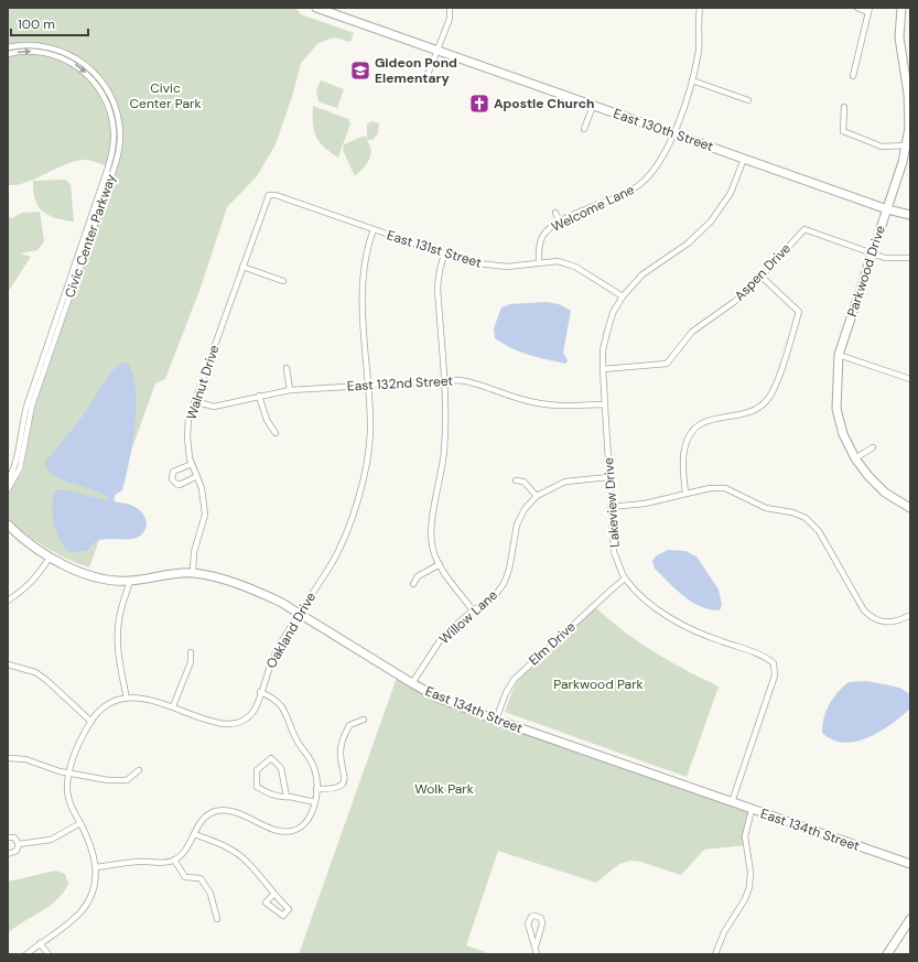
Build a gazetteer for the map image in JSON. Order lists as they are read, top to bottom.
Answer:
{
  "streets": {
    "street": [
      "East 130th Street",
      "Welcome Lane",
      "Civic Center Parkway",
      "East 131st Street",
      "Parkwood Drive",
      "Aspen Drive",
      "Walnut Drive",
      "East 132nd Street",
      "Lakeview Drive",
      "Willow Lane",
      "Oakland Drive",
      "Elm Drive",
      "East 134th Street"
    ]
  },
  "crossings": [
    ["East 130th Street", "Welcome Lane"],
    ["East 130th Street", "Parkwood Drive"],
    ["East 130th Street", "Lakeview Drive"],
    ["Welcome Lane", "East 131st Street"],
    ["East 131st Street", "Walnut Drive"],
    ["East 131st Street", "Lakeview Drive"],
    ["East 131st Street", "Oakland Drive"],
    ["Parkwood Drive", "Aspen Drive"],
    ["Aspen Drive", "Lakeview Drive"],
    ["Walnut Drive", "East 132nd Street"],
    ["Walnut Drive", "East 134th Street"],
    ["East 132nd Street", "Lakeview Drive"],
    ["East 132nd Street", "Oakland Drive"],
    ["Lakeview Drive", "Willow Lane"],
    ["Lakeview Drive", "Elm Drive"],
    ["Lakeview Drive", "East 134th Street"],
    ["Willow Lane", "East 134th Street"],
    ["Oakland Drive", "East 134th Street"],
    ["Elm Drive", "East 134th Street"]
  ],
  "one_way": ["Civic Center Parkway"],
  "parks": ["Civic Center Park", "Parkwood Park", "Wolk Park"],
  "places": {
    "school or university": ["Gideon Pond Elementary"],
    "church": ["Apostle Church"]
  },
  "scale_bar": "100 m"
}
